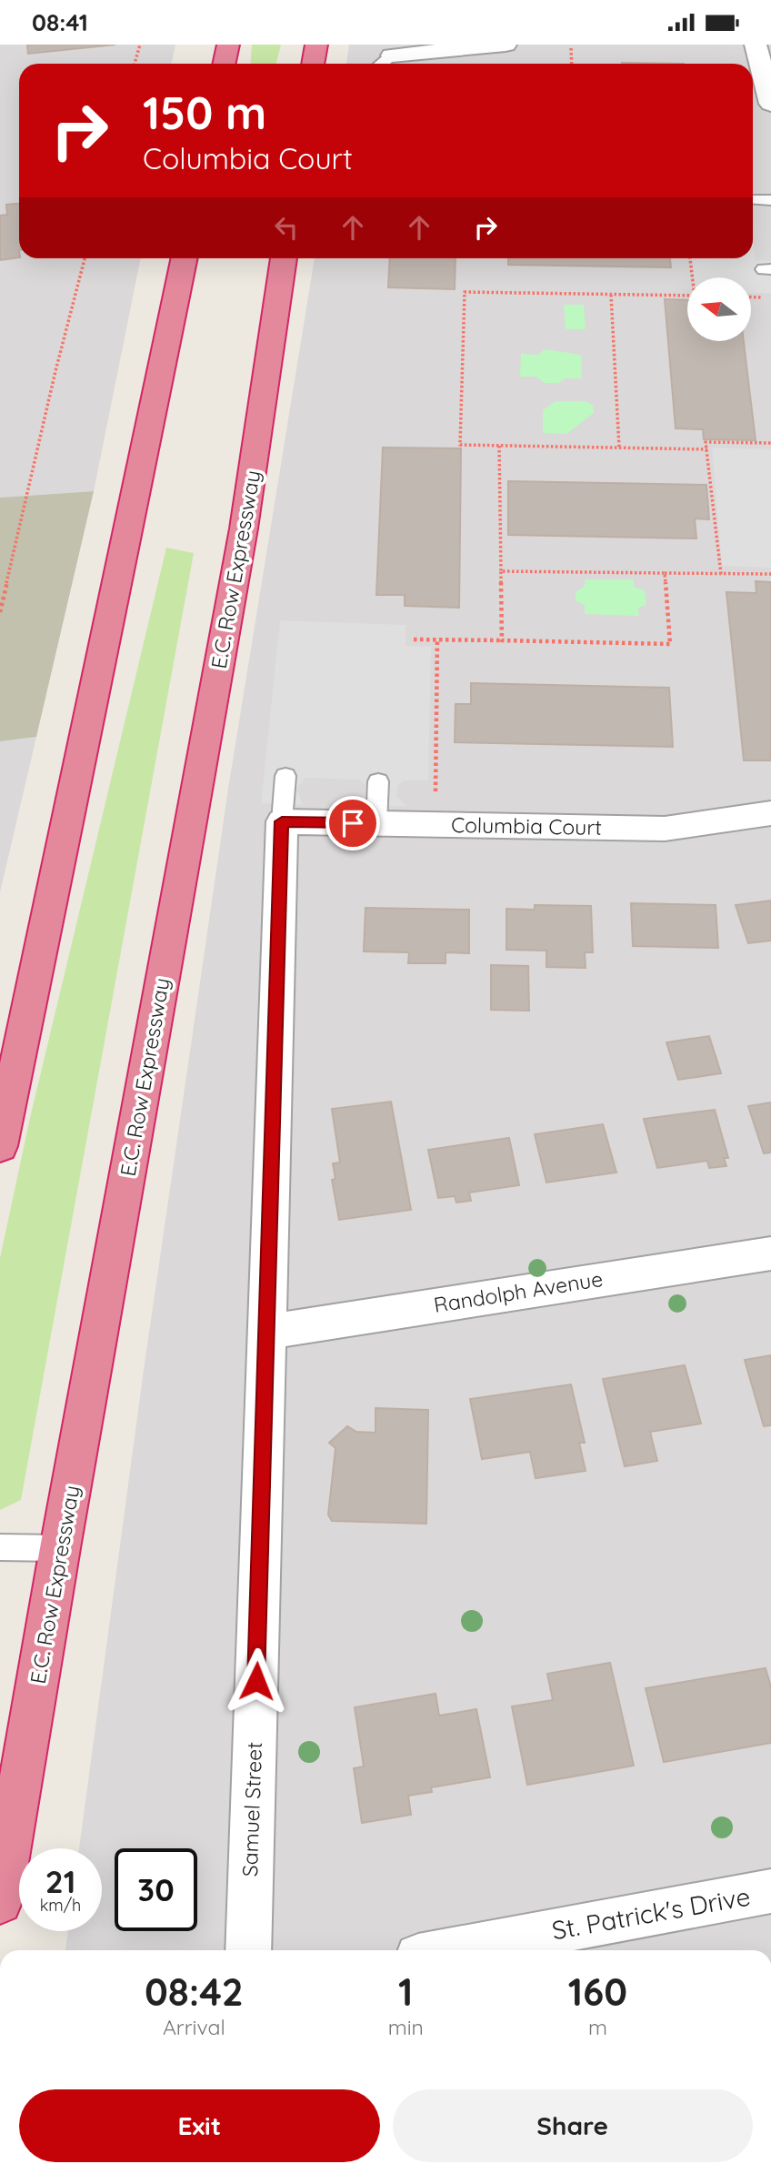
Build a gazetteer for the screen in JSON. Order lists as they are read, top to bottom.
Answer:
{
  "streets": {
    "highway": ["E.C. Row Expressway"],
    "street": [
      "Columbia Court",
      "Randolph Avenue",
      "Samuel Street",
      "St. Patrick's Drive"
    ]
  },
  "crossings": [
    ["Columbia Court", "Samuel Street"],
    ["Randolph Avenue", "Samuel Street"]
  ],
  "north": "left",
  "page": {
    "status": "08:41",
    "turn": ["150 m", "Columbia Court"],
    "speed": "21 km/h",
    "limit": "30",
    "eta": [
      "08:42",
      "Arrival",
      "1",
      "min",
      "160",
      "m"
    ],
    "buttons": ["Exit", "Share"]
  }
}
